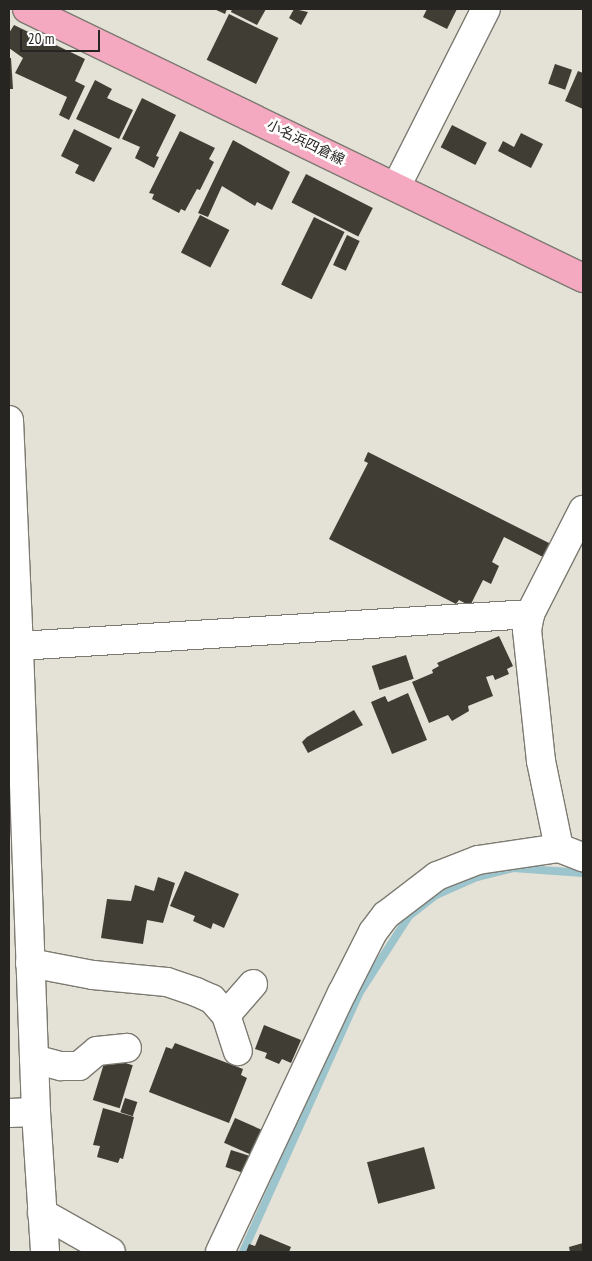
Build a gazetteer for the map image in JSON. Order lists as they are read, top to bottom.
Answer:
{
  "streets": {
    "main road": ["小名浜四倉線"]
  },
  "scale_bar": "20 m"
}
